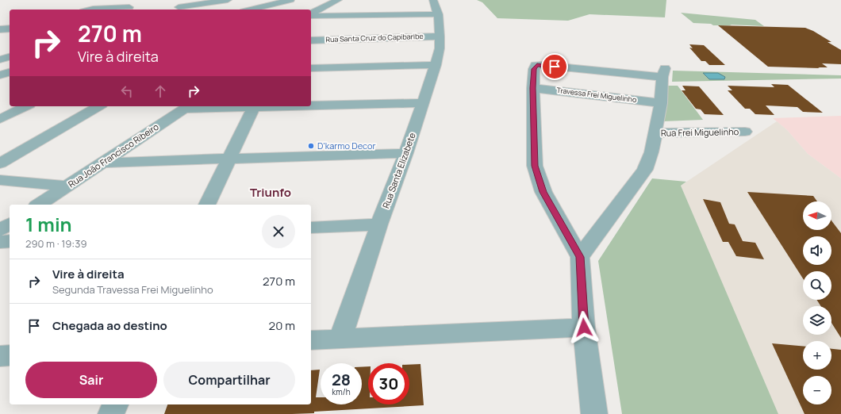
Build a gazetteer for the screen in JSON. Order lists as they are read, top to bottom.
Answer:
{
  "streets": {
    "street": [
      "Rua Santa Cruz do Capibaribe",
      "Travessa Frei Miguelinho",
      "Rua Frei Miguelinho",
      "Rua João Francisco Ribeiro",
      "Rua Santa Elizabete"
    ]
  },
  "crossings": [
    ["Rua Santa Cruz do Capibaribe", "Rua Santa Elizabete"]
  ],
  "districts": ["Triunfo"],
  "places": ["D'karmo Decor"],
  "north": "left",
  "page": {
    "turn": ["270 m", "Vire à direita"],
    "map_buttons": ["+", "−"],
    "heading": ["1 min", "290 m · 19:39"],
    "list": [
      {
        "name": "Vire à direita",
        "note": "Segunda Travessa Frei Miguelinho",
        "value": "270 m"
      },
      {
        "name": "Chegada ao destino",
        "value": "20 m"
      }
    ],
    "buttons": ["Sair", "Compartilhar"],
    "speed": "28 km/h",
    "limit": "30"
  }
}
